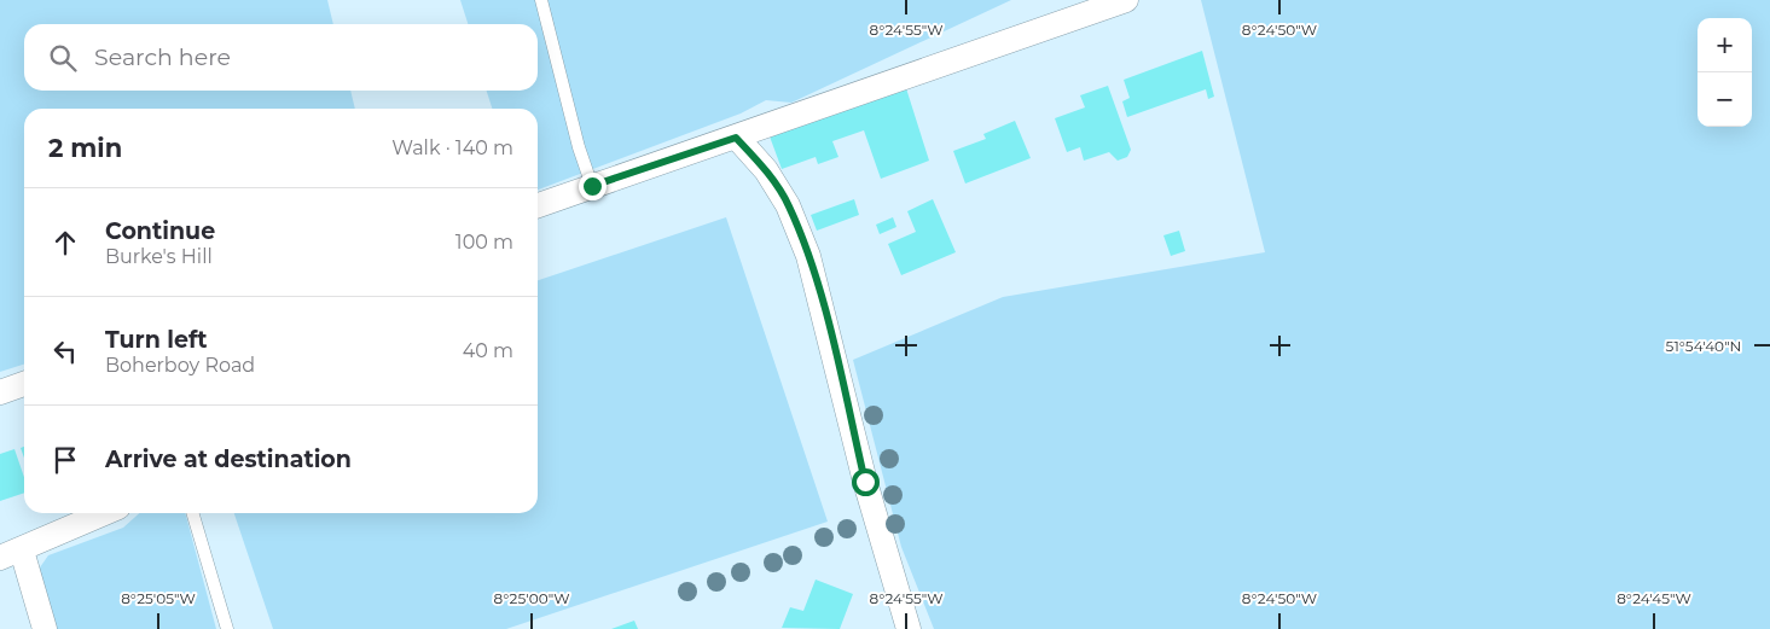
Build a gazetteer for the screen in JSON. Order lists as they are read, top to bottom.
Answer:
{
  "page": {
    "map_buttons": ["+", "−"],
    "search": "Search here",
    "heading": ["2 min", "Walk · 140 m"],
    "list": [
      ["Continue", "Burke's Hill", "100 m"],
      ["Turn left", "Boherboy Road", "40 m"],
      "Arrive at destination"
    ]
  },
  "coordinates": [
    "8°24'55\"W",
    "8°24'50\"W",
    "51°54'40\"N",
    "8°25'05\"W",
    "8°25'00\"W",
    "8°24'45\"W"
  ]
}
